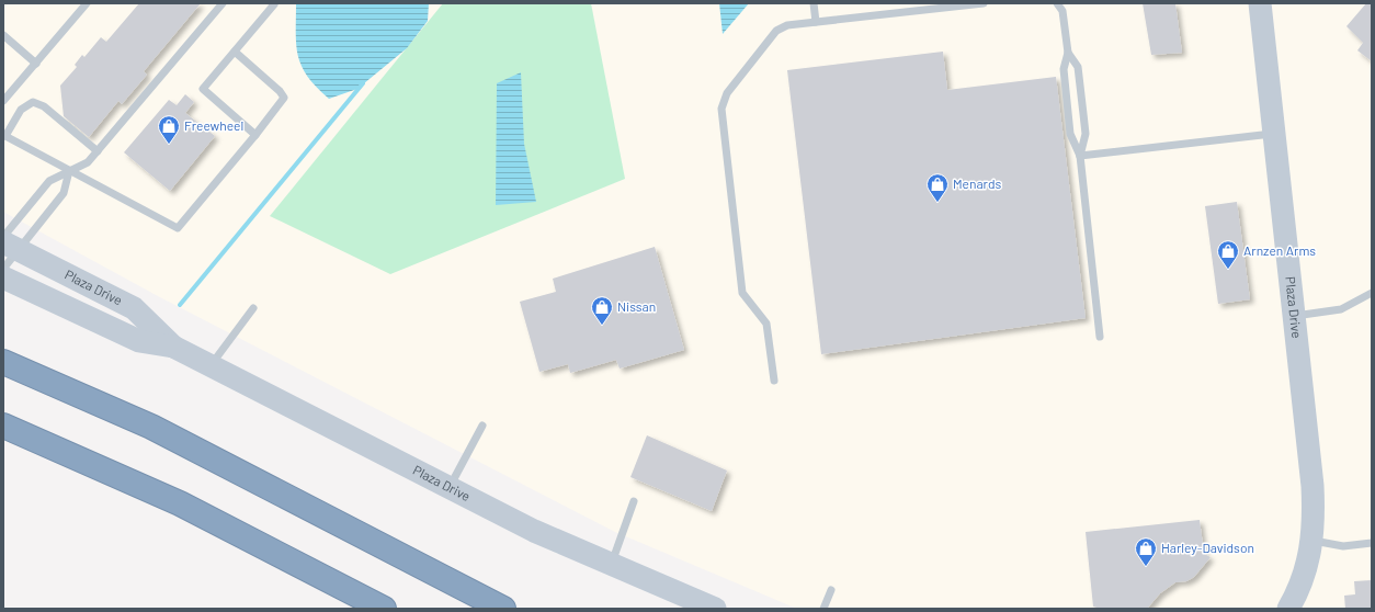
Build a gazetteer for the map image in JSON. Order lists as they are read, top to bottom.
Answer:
{
  "streets": {
    "street": ["Plaza Drive"]
  },
  "places": {
    "shop": [
      "Freewheel",
      "Menards",
      "Arnzen Arms",
      "Nissan",
      "Harley-Davidson"
    ]
  }
}
